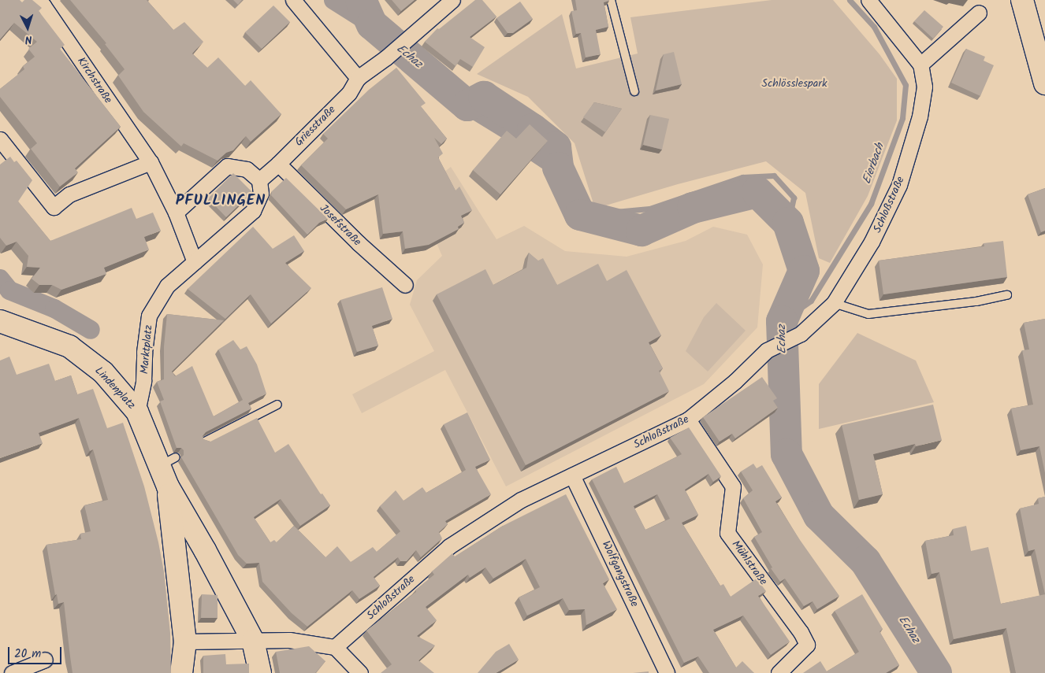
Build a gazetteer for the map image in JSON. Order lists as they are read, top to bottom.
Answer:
{
  "streets": {
    "main road": ["Lindenplatz"],
    "street": [
      "Kirchstraße",
      "Griesstraße",
      "Schloßstraße",
      "Josefstraße",
      "Marktplatz",
      "Mühlstraße",
      "Wolfgangstraße"
    ]
  },
  "crossings": [
    ["Griesstraße", "Josefstraße"],
    ["Schloßstraße", "Mühlstraße"],
    ["Schloßstraße", "Wolfgangstraße"],
    ["Marktplatz", "Lindenplatz"]
  ],
  "districts": ["PFULLINGEN"],
  "water": ["Echaz", "Eierbach"],
  "parks": ["Schlösslespark"],
  "scale_bar": "20 m",
  "north": "bottom"
}
